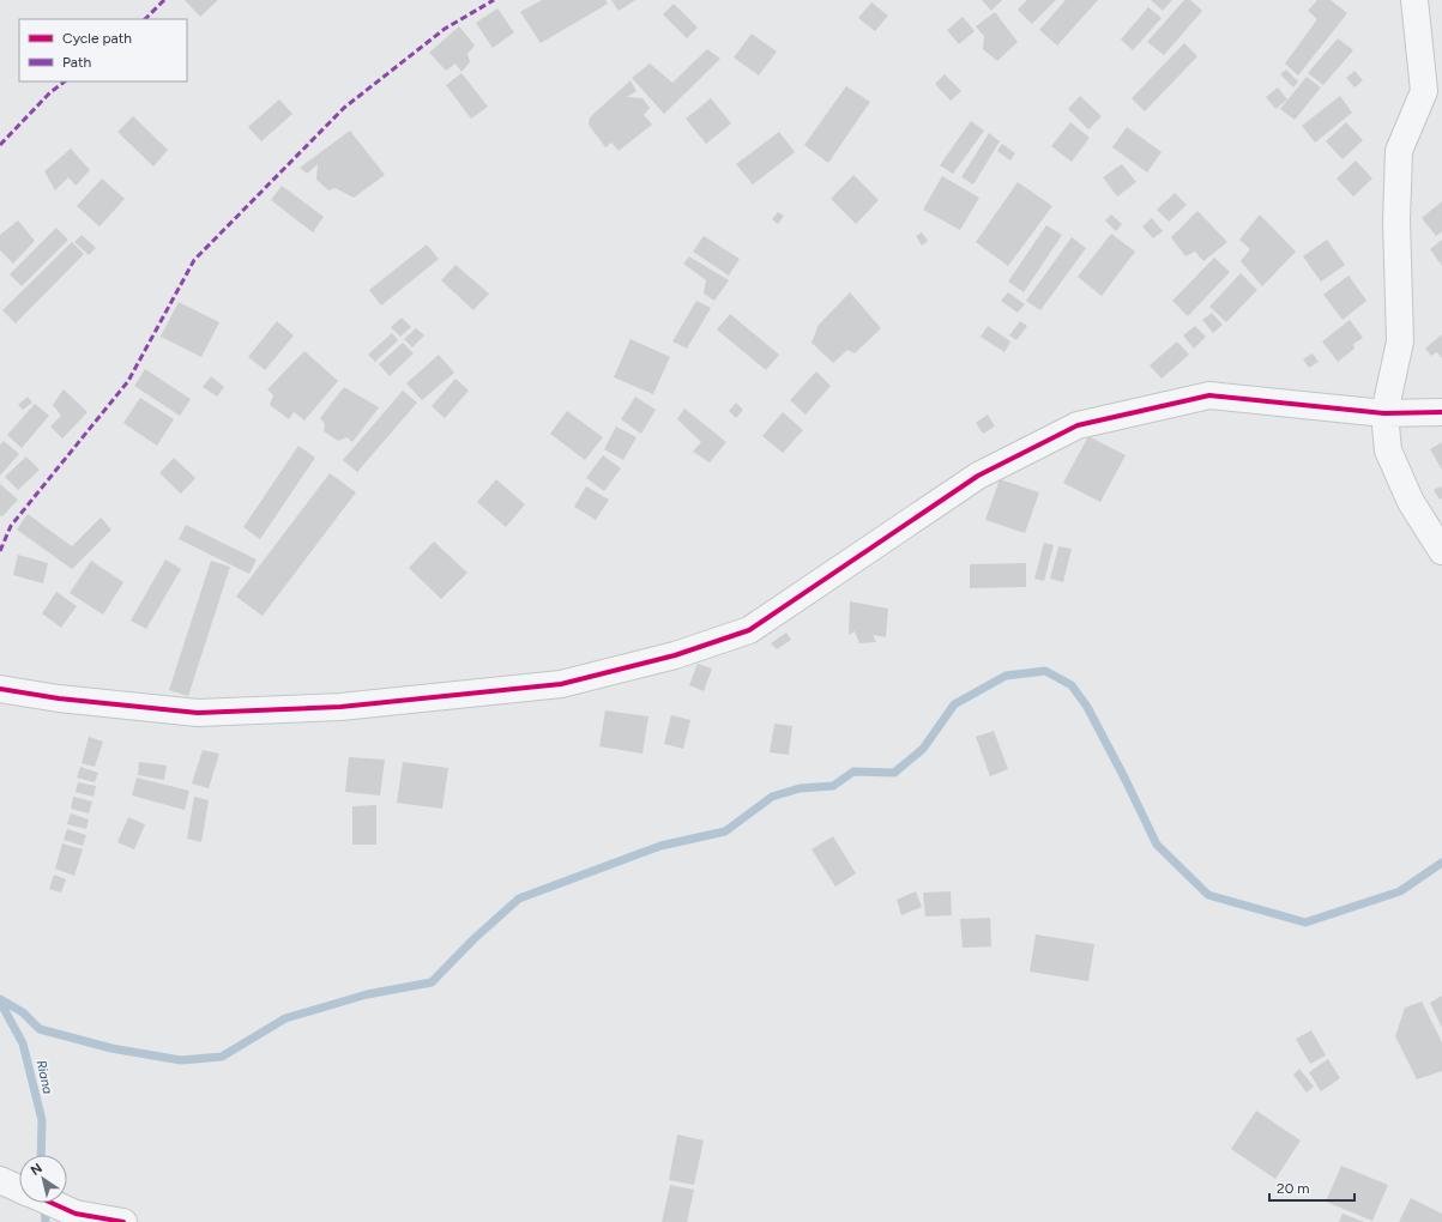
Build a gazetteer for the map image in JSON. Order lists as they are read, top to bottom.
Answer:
{
  "water": ["Riana"],
  "legend": ["Cycle path", "Path"],
  "scale_bar": "20 m",
  "north": "top left"
}
